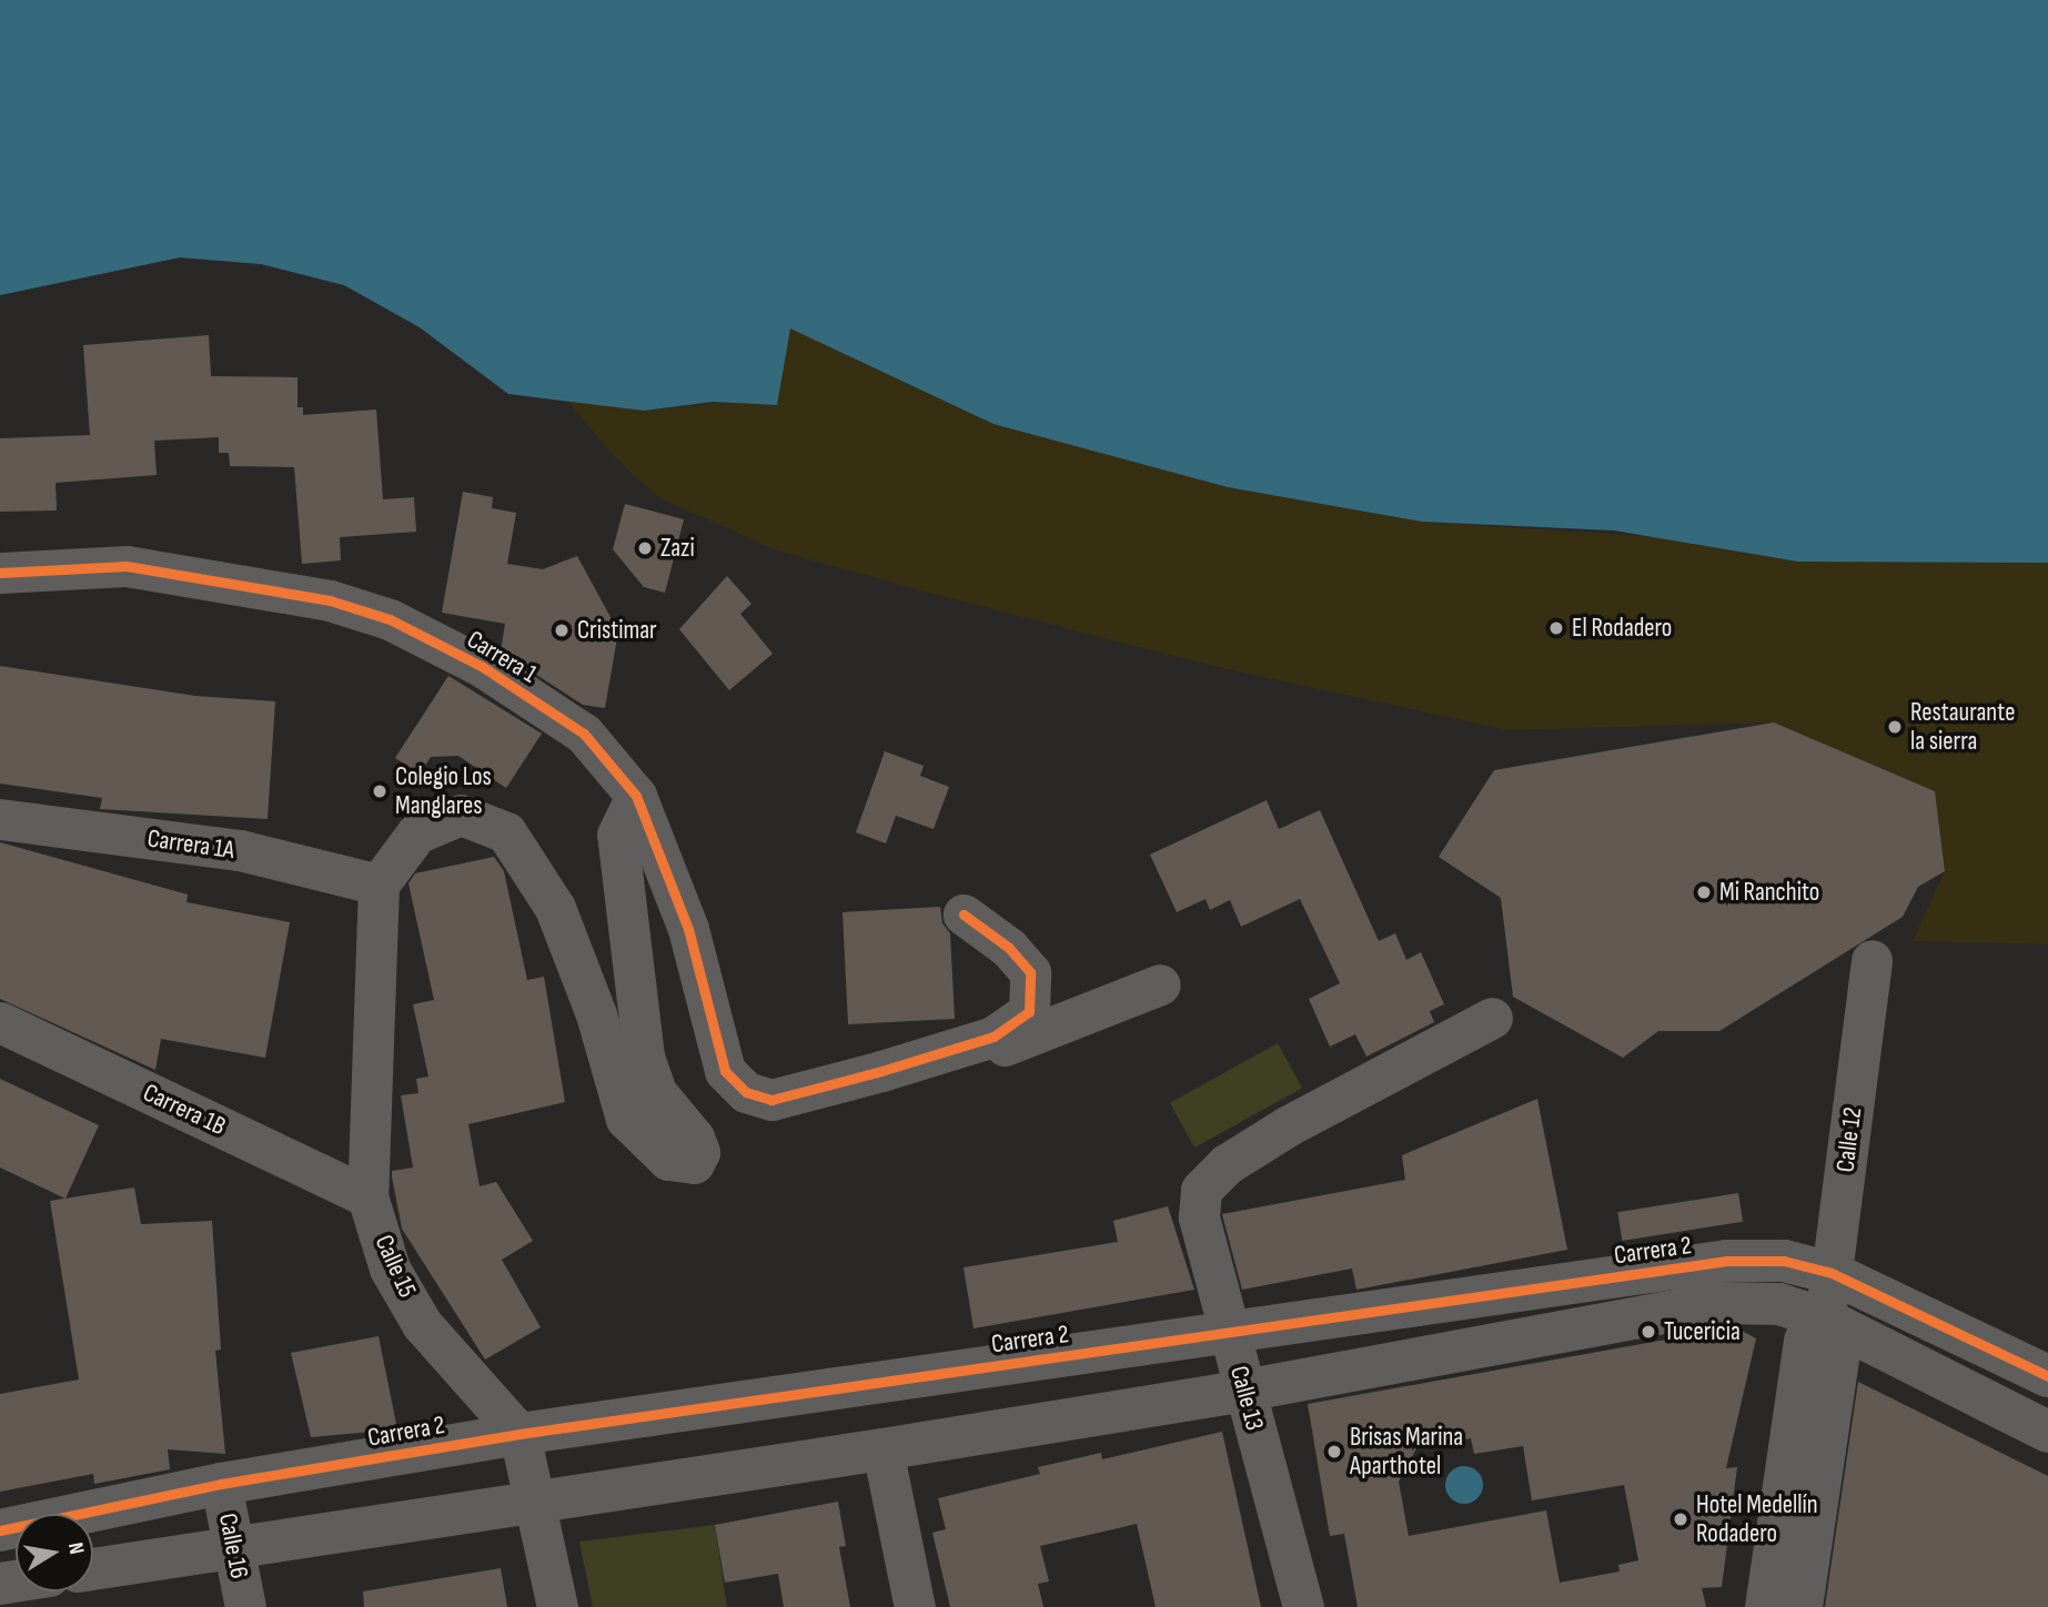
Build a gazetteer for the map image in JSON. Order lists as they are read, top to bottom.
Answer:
{
  "streets": {
    "street": [
      "Carrera 1",
      "Carrera 1A",
      "Carrera 1B",
      "Calle 12",
      "Carrera 2",
      "Calle 15",
      "Calle 13",
      "Calle 16"
    ]
  },
  "crossings": [
    ["Carrera 1A", "Calle 15"],
    ["Carrera 1B", "Calle 15"],
    ["Calle 12", "Carrera 2"],
    ["Carrera 2", "Calle 15"],
    ["Carrera 2", "Calle 13"],
    ["Carrera 2", "Calle 16"]
  ],
  "places": [
    "Zazi",
    "El Rodadero",
    "Cristimar",
    "Restaurante la sierra",
    "Colegio Los Manglares",
    "Mi Ranchito",
    "Tucericia",
    "Brisas Marina Aparthotel",
    "Hotel Medellín Rodadero"
  ],
  "north": "right"
}
